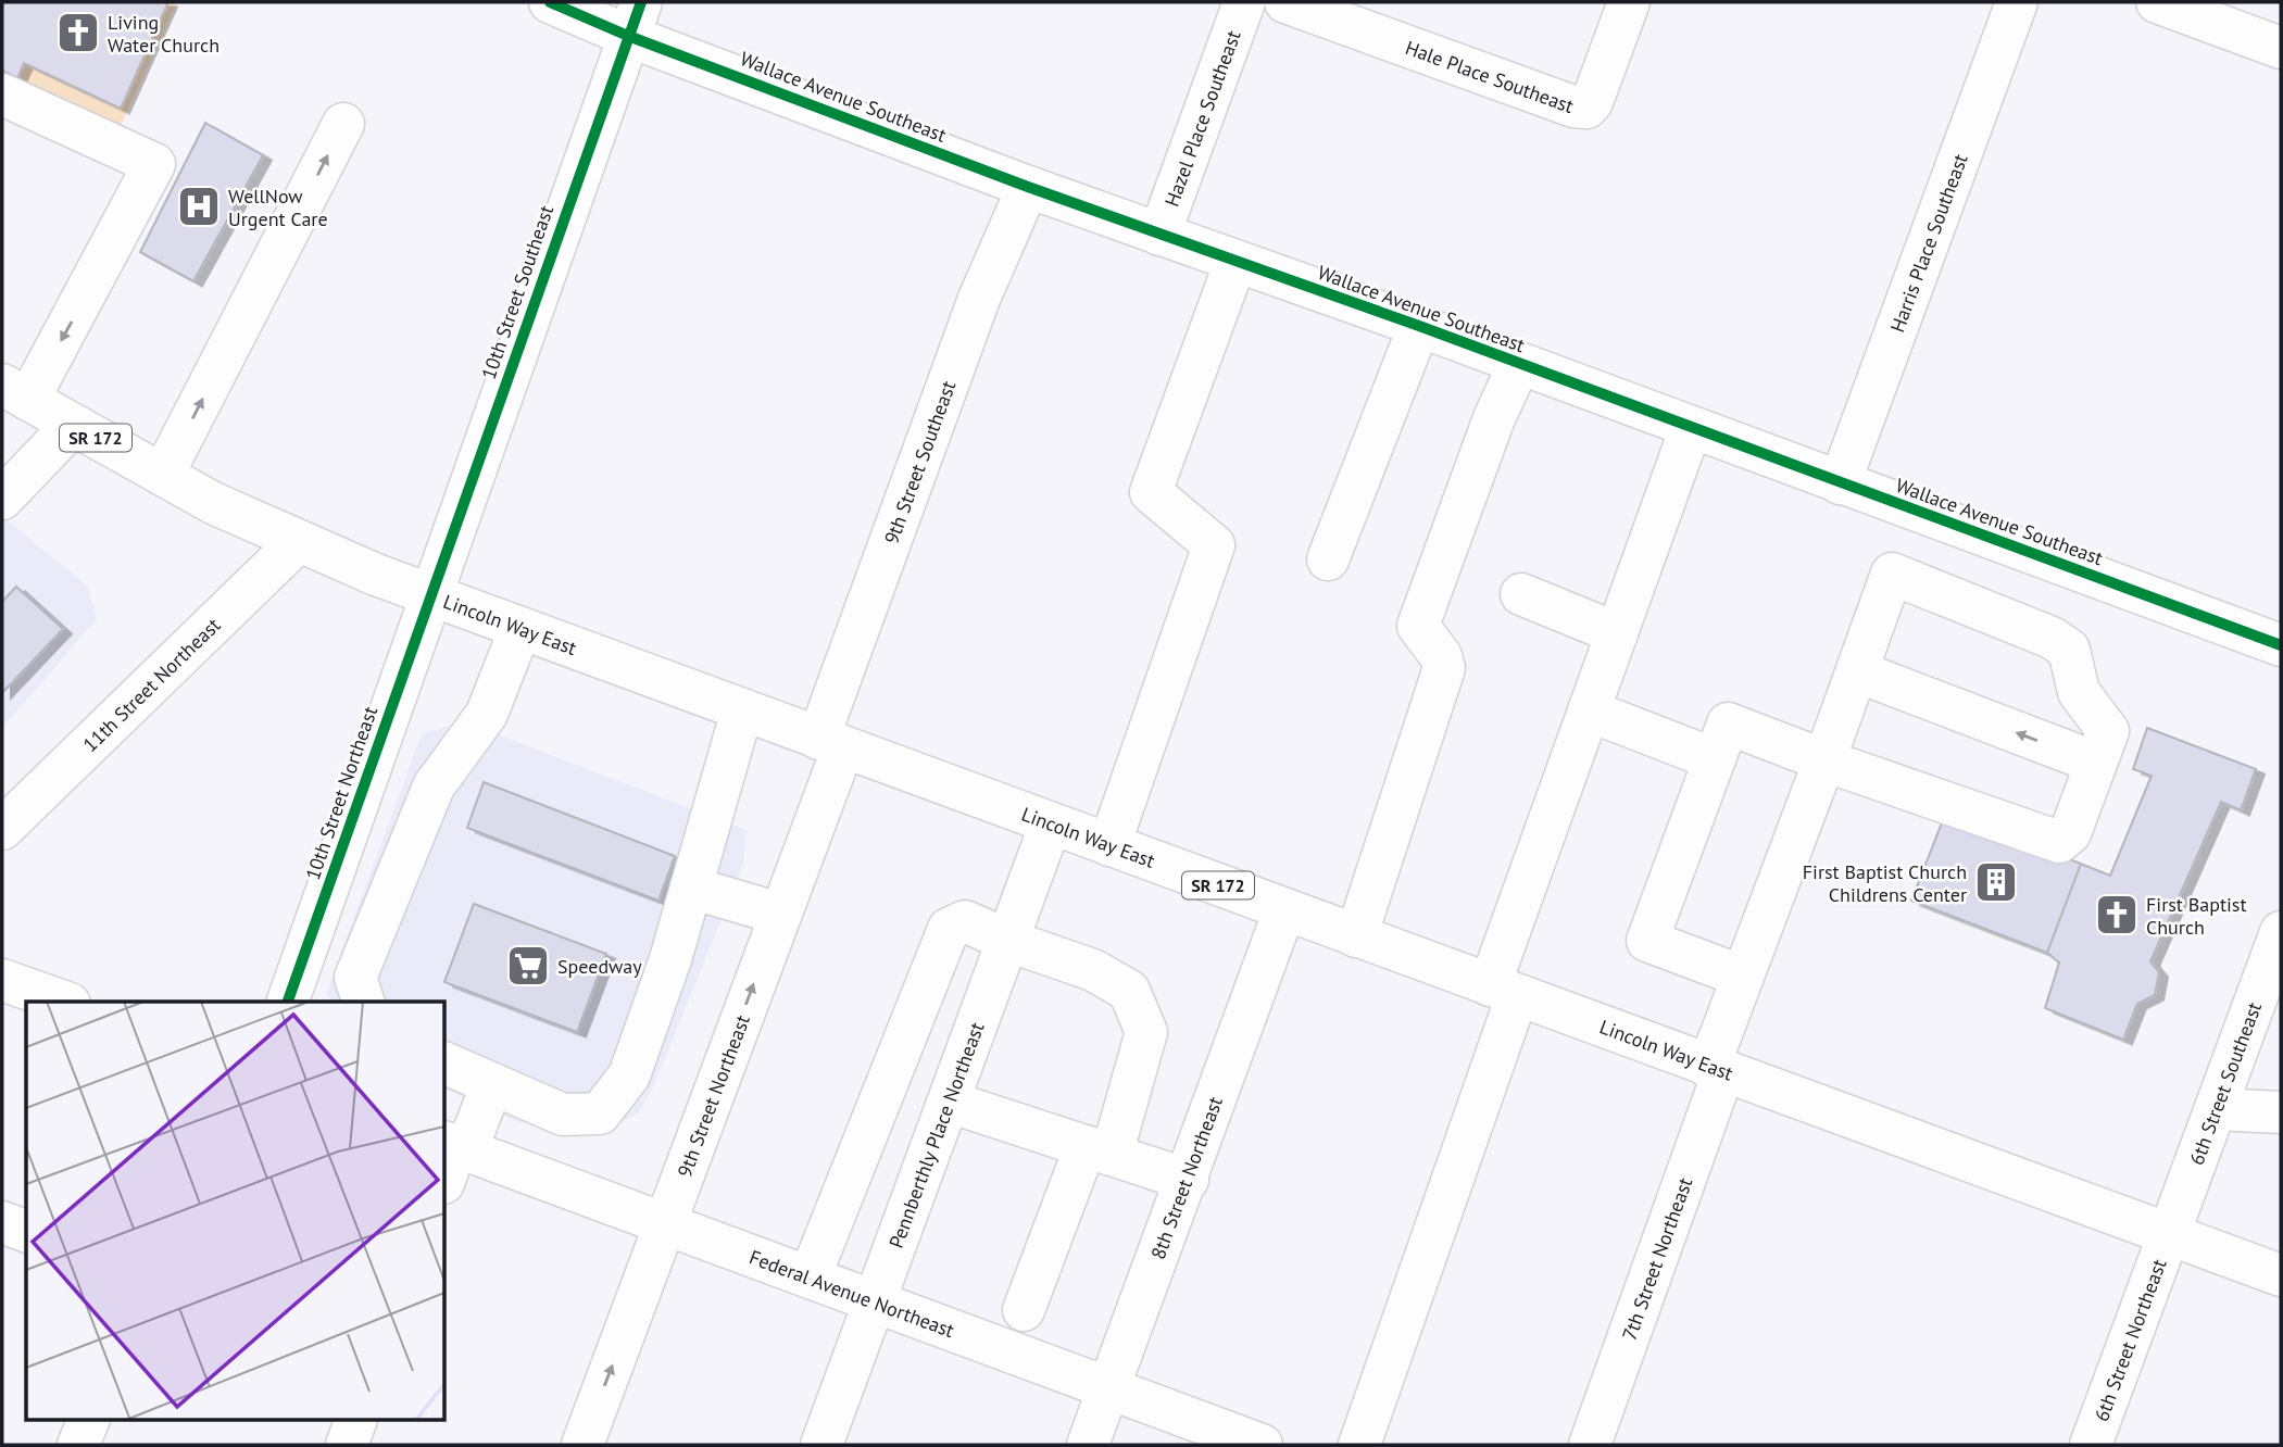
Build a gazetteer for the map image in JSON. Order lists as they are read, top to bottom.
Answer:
{
  "streets": {
    "street": [
      "Hale Place Southeast",
      "Wallace Avenue Southeast",
      "Hazel Place Southeast",
      "Harris Place Southeast",
      "10th Street Southeast",
      "SR 172",
      "9th Street Southeast",
      "Lincoln Way East",
      "11th Street Northeast",
      "10th Street Northeast",
      "6th Street Southeast",
      "9th Street Northeast",
      "Pennberthly Place Northeast",
      "8th Street Northeast",
      "7th Street Northeast",
      "Federal Avenue Northeast",
      "6th Street Northeast"
    ]
  },
  "crossings": [
    ["Wallace Avenue Southeast", "Hazel Place Southeast"],
    ["Wallace Avenue Southeast", "Harris Place Southeast"],
    ["Wallace Avenue Southeast", "10th Street Southeast"],
    ["Wallace Avenue Southeast", "9th Street Southeast"],
    ["Wallace Avenue Southeast", "7th Street Northeast"],
    ["10th Street Southeast", "Lincoln Way East"],
    ["10th Street Southeast", "10th Street Northeast"],
    ["9th Street Southeast", "Lincoln Way East"],
    ["9th Street Southeast", "9th Street Northeast"],
    ["Lincoln Way East", "11th Street Northeast"],
    ["Lincoln Way East", "10th Street Northeast"],
    ["Lincoln Way East", "6th Street Southeast"],
    ["Lincoln Way East", "9th Street Northeast"],
    ["Lincoln Way East", "Pennberthly Place Northeast"],
    ["Lincoln Way East", "8th Street Northeast"],
    ["Lincoln Way East", "7th Street Northeast"],
    ["Lincoln Way East", "6th Street Northeast"],
    ["6th Street Southeast", "6th Street Northeast"],
    ["9th Street Northeast", "Federal Avenue Northeast"],
    ["Pennberthly Place Northeast", "Federal Avenue Northeast"],
    ["8th Street Northeast", "Federal Avenue Northeast"]
  ],
  "places": {
    "church": ["Living Water Church", "First Baptist Church"],
    "hospital": ["WellNow Urgent Care"],
    "building": ["First Baptist Church Childrens Center"],
    "supermarket": ["Speedway"]
  }
}
